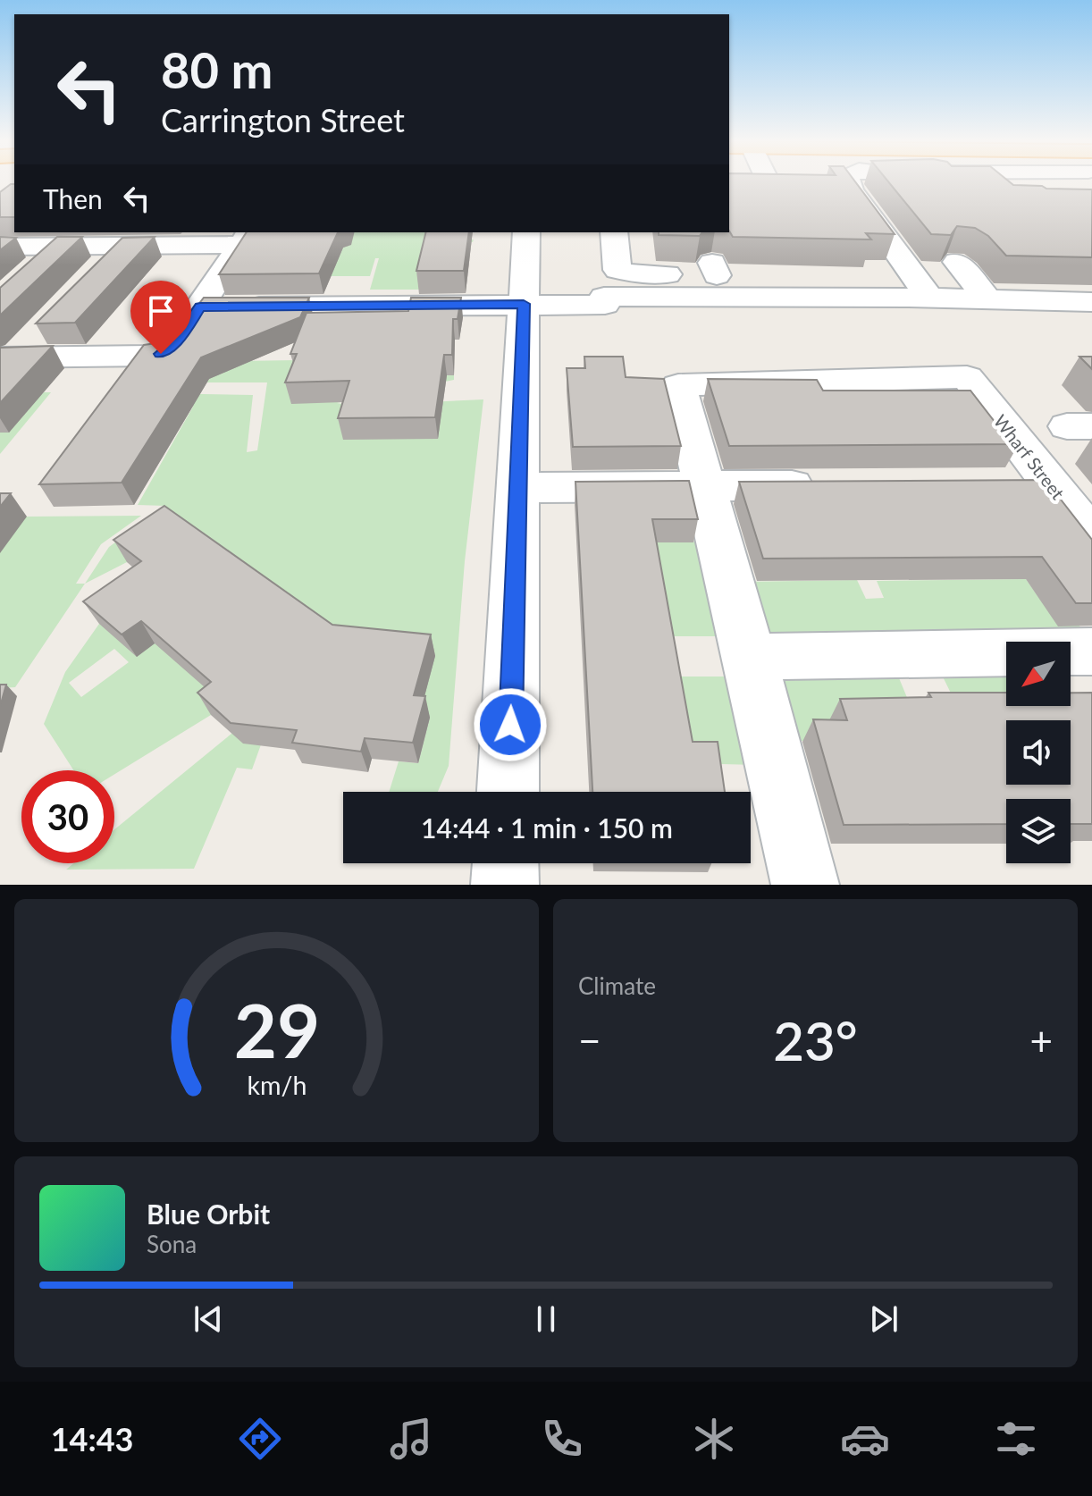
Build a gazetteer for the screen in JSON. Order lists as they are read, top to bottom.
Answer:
{
  "streets": {
    "street": ["Wharf Street"]
  },
  "north": "bottom left",
  "page": {
    "turn": ["80 m", "Carrington Street"],
    "then": "Then",
    "limit": "30",
    "trip": "14:44 · 1 min · 150 m",
    "tile": "Climate",
    "heat": ["−", "23°", "+"],
    "song": ["Blue Orbit", "Sona"],
    "tabs": "14:43",
    "gauge": ["29", "km/h"]
  }
}
